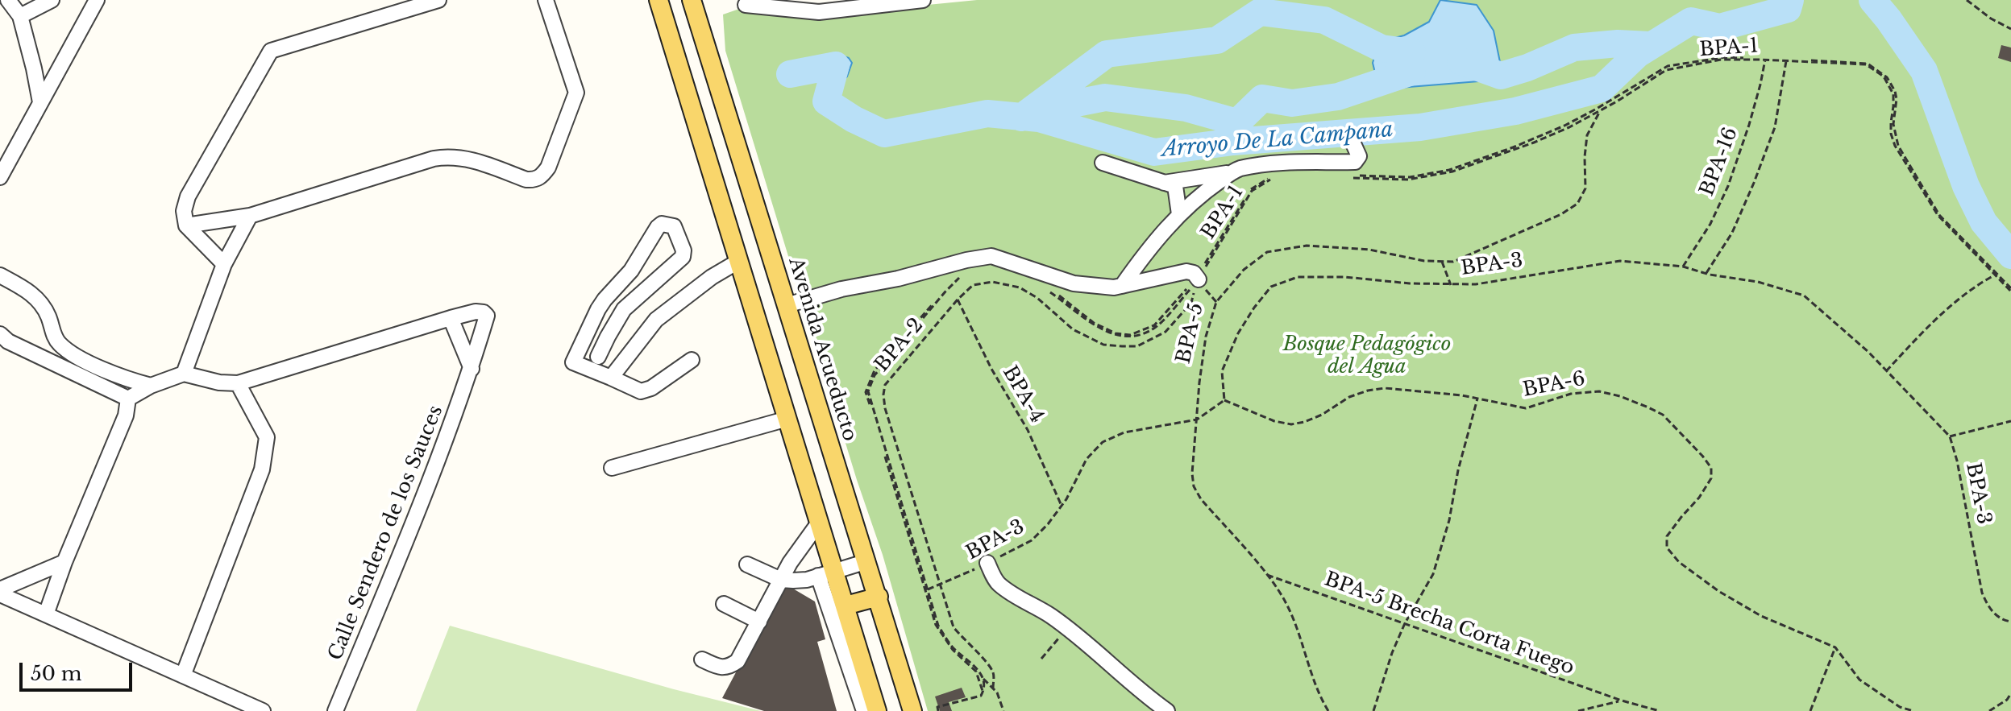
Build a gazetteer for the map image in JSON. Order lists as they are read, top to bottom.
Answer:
{
  "streets": {
    "main road": ["Avenida Acueducto"],
    "street": ["Calle Sendero de los Sauces"],
    "path": [
      "BPA-1",
      "BPA-16",
      "BPA-3",
      "BPA-5",
      "BPA-2",
      "BPA-6",
      "BPA-4",
      "BPA-5 Brecha Corta Fuego"
    ]
  },
  "crossings": [
    ["BPA-1", "BPA-16"],
    ["BPA-1", "BPA-5"],
    ["BPA-16", "BPA-3"],
    ["BPA-3", "BPA-5"],
    ["BPA-3", "BPA-2"],
    ["BPA-3", "BPA-6"],
    ["BPA-3", "BPA-4"],
    ["BPA-5", "BPA-5 Brecha Corta Fuego"],
    ["BPA-2", "BPA-4"]
  ],
  "water": ["Arroyo De La Campana"],
  "parks": ["Bosque Pedagógico del Agua"],
  "scale_bar": "50 m"
}
